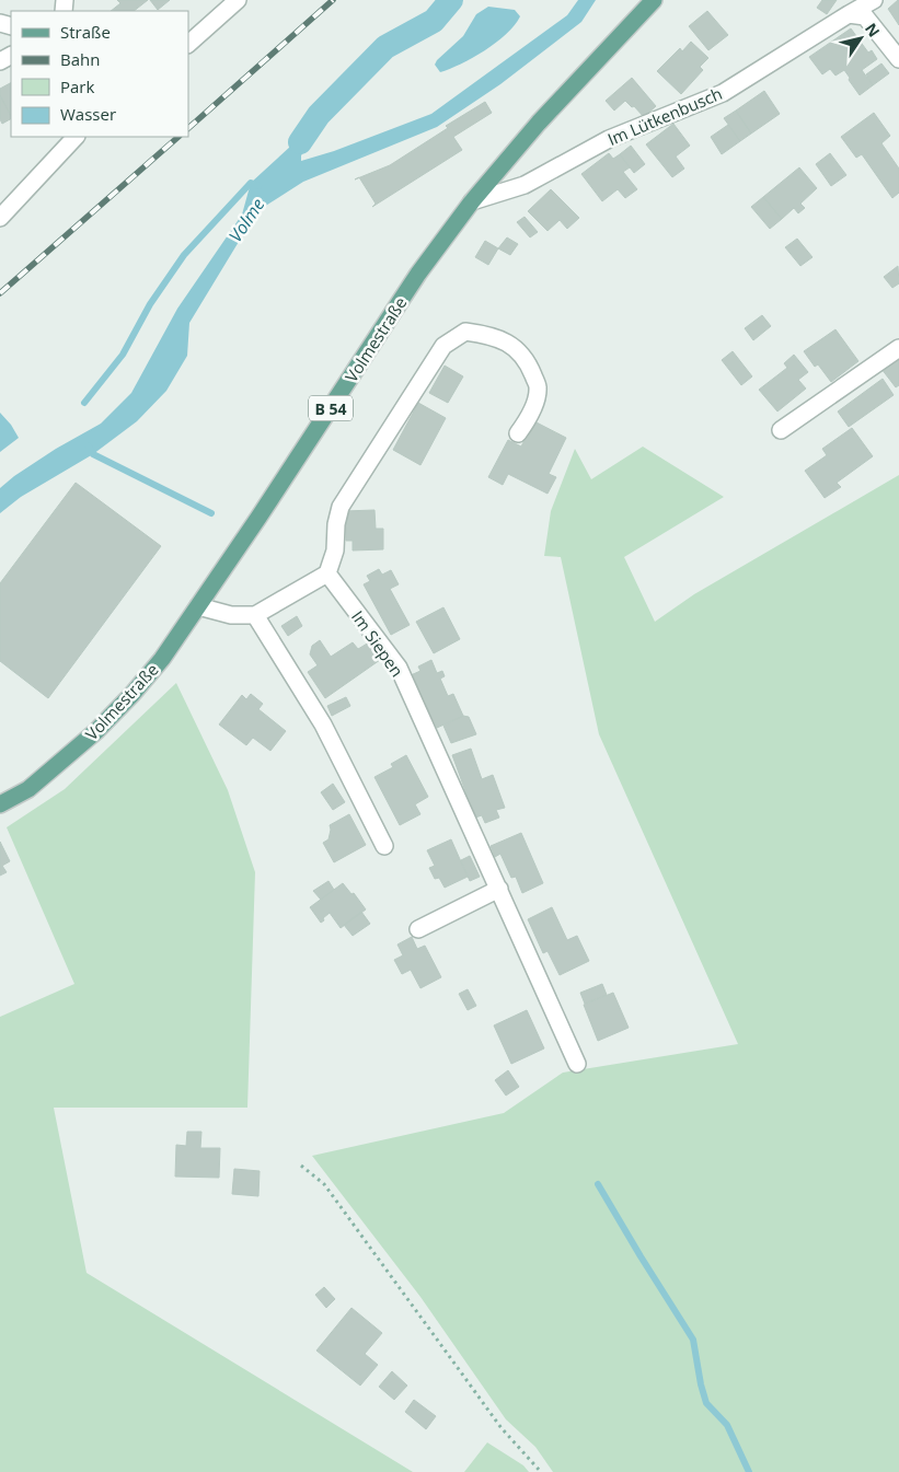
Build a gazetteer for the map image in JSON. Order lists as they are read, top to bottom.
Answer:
{
  "streets": {
    "main road": ["Volmestraße", "B 54"],
    "street": ["Im Lütkenbusch", "Im Siepen"]
  },
  "crossings": [
    ["Im Lütkenbusch", "Volmestraße"]
  ],
  "water": ["Volme"],
  "legend": [
    "Straße",
    "Bahn",
    "Park",
    "Wasser"
  ],
  "north": "top right"
}
